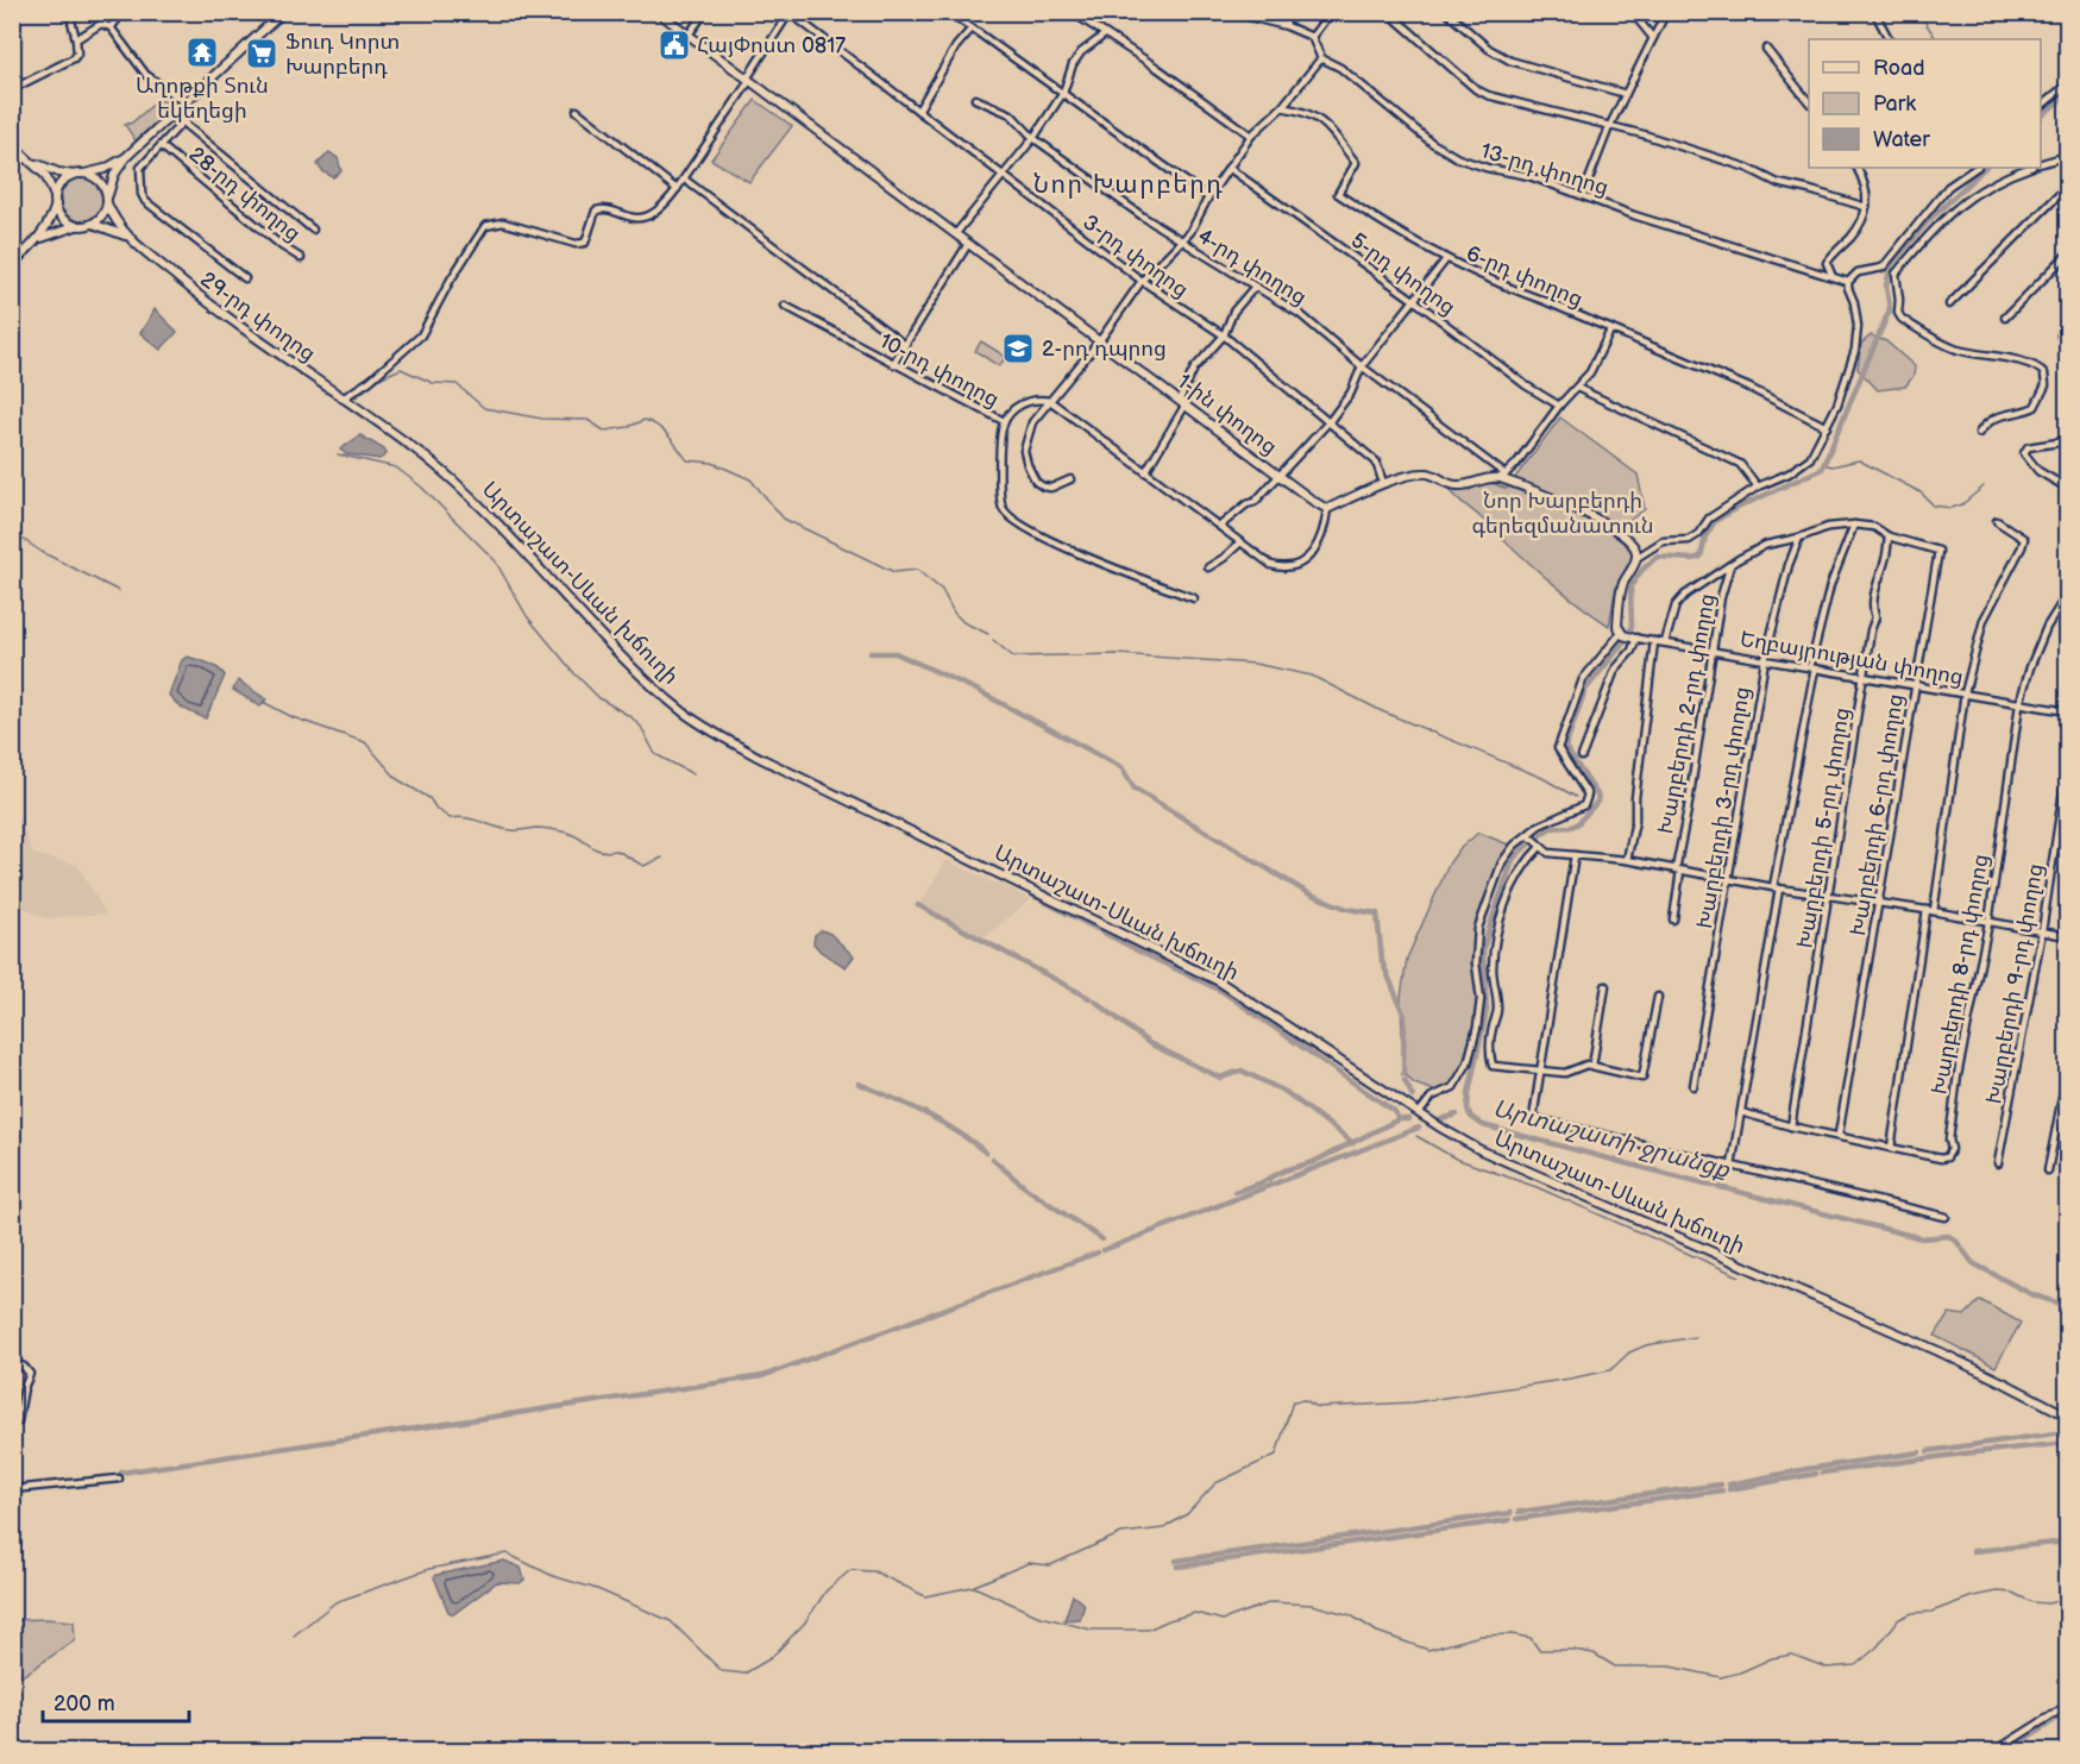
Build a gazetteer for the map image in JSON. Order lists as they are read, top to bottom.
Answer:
{
  "streets": {
    "main road": ["29-րդ փողոց", "1-ին փողոց", "Արտաշատ-Սևան խճուղի"],
    "street": [
      "13-րդ փողոց",
      "28-րդ փողոց",
      "3-րդ փողոց",
      "4-րդ փողոց",
      "5-րդ փողոց",
      "6-րդ փողոց",
      "10-րդ փողոց",
      "Եղբայրության փողոց",
      "Խարբերդի 2-րդ փողոց",
      "Խարբերդի 3-րդ փողոց",
      "Խարբերդի 6-րդ փողոց",
      "Խարբերդի 5-րդ փողոց",
      "Խարբերդի 8-րդ փողոց",
      "Խարբերդի 9-րդ փողոց"
    ]
  },
  "crossings": [
    ["28-րդ փողոց", "29-րդ փողոց"],
    ["29-րդ փողոց", "Արտաշատ-Սևան խճուղի"],
    ["Եղբայրության փողոց", "Խարբերդի 2-րդ փողոց"],
    ["Եղբայրության փողոց", "Խարբերդի 3-րդ փողոց"],
    ["Եղբայրության փողոց", "Խարբերդի 6-րդ փողոց"],
    ["Եղբայրության փողոց", "Խարբերդի 5-րդ փողոց"],
    ["Եղբայրության փողոց", "Խարբերդի 8-րդ փողոց"],
    ["Խարբերդի 6-րդ փողոց", "Խարբերդի 5-րդ փողոց"],
    ["Խարբերդի 6-րդ փողոց", "Խարբերդի 8-րդ փողոց"],
    ["Խարբերդի 5-րդ փողոց", "Խարբերդի 8-րդ փողոց"]
  ],
  "districts": ["Նոր Խարբերդ"],
  "water": ["Արտաշատի ջրանցք"],
  "parks": ["Նոր Խարբերդի գերեզմանատուն"],
  "places": {
    "public building": ["ՀայՓոստ 0817"],
    "temple": ["Աղոթքի Տուն եկեղեցի"],
    "supermarket": ["Ֆուդ Կորտ Խարբերդ"],
    "school or university": ["2-րդ դպրոց"]
  },
  "legend": ["Road", "Park", "Water"],
  "scale_bar": "200 m"
}
